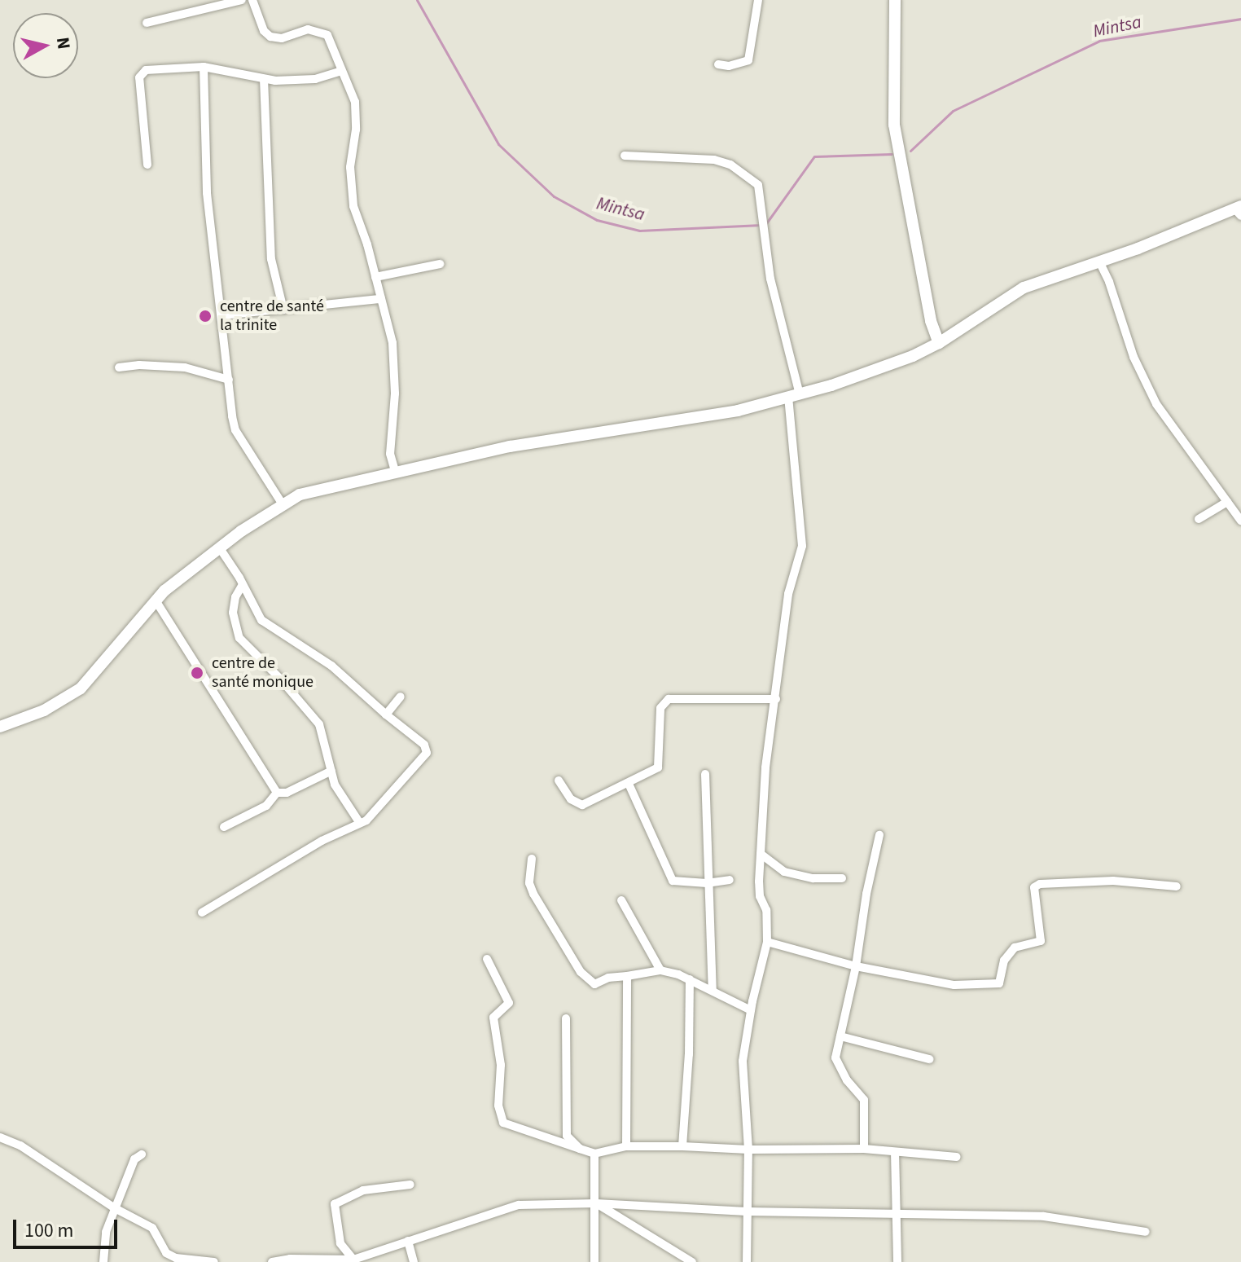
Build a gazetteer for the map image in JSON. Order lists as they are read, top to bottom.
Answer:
{
  "water": ["Mintsa"],
  "places": ["centre de santé la trinite", "centre de santé monique"],
  "scale_bar": "100 m",
  "north": "right"
}
